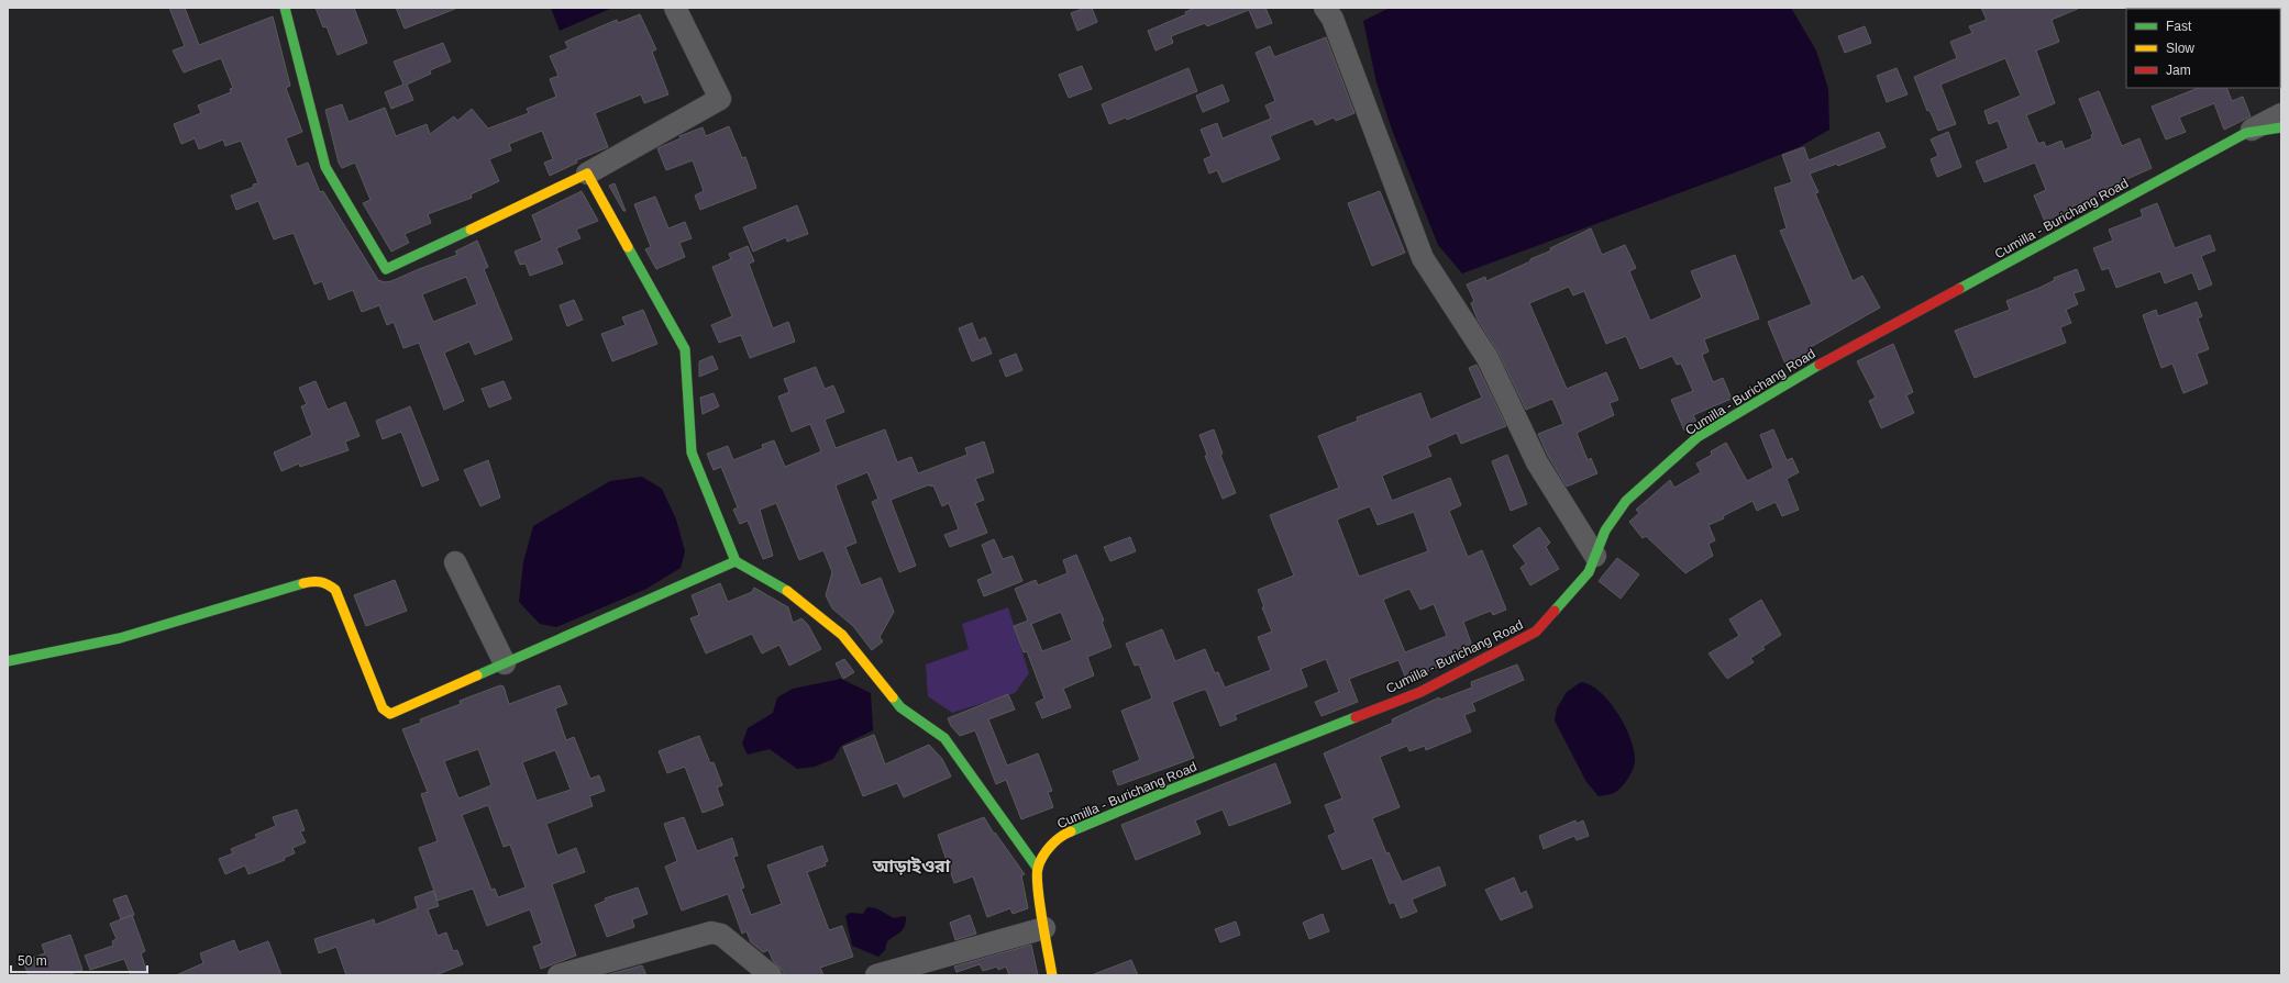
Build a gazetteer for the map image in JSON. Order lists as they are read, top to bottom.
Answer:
{
  "streets": {
    "street": ["Cumilla - Burichang Road"]
  },
  "districts": ["আড়াইওরা"],
  "legend": ["Fast", "Slow", "Jam"],
  "scale_bar": "50 m"
}
